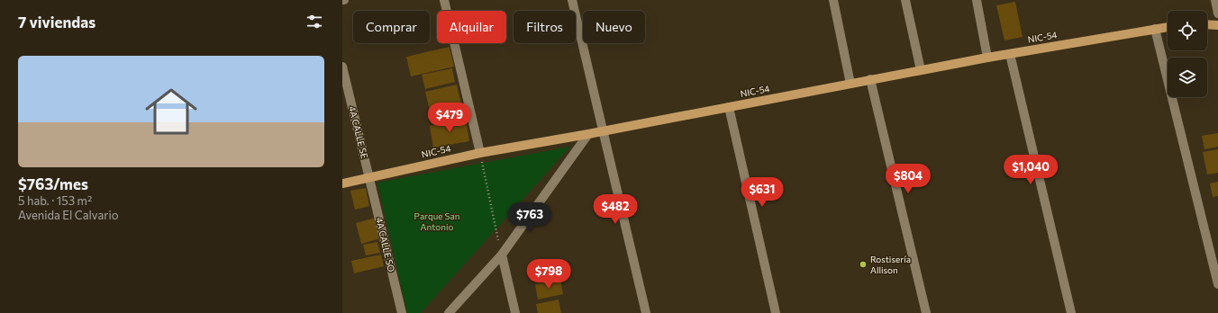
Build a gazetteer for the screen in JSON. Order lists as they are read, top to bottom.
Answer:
{
  "streets": {
    "main road": ["NIC-54"],
    "street": ["4A CALLE SE", "4A CALLE SO"]
  },
  "crossings": [
    ["NIC-54", "4A CALLE SE"],
    ["NIC-54", "4A CALLE SO"],
    ["4A CALLE SE", "4A CALLE SO"]
  ],
  "parks": ["Parque San Antonio"],
  "places": ["Rostisería Allison"],
  "page": {
    "heading": "7 viviendas",
    "chip": [
      "Comprar",
      "Alquilar",
      "Filtros",
      "Nuevo"
    ],
    "list": [
      {
        "name": "$763/mes",
        "note": "5 hab. · 153 m² · Avenida El Calvario"
      }
    ],
    "price": [
      "$479",
      "$1,040",
      "$804",
      "$631",
      "$482",
      "$763",
      "$798"
    ]
  }
}
